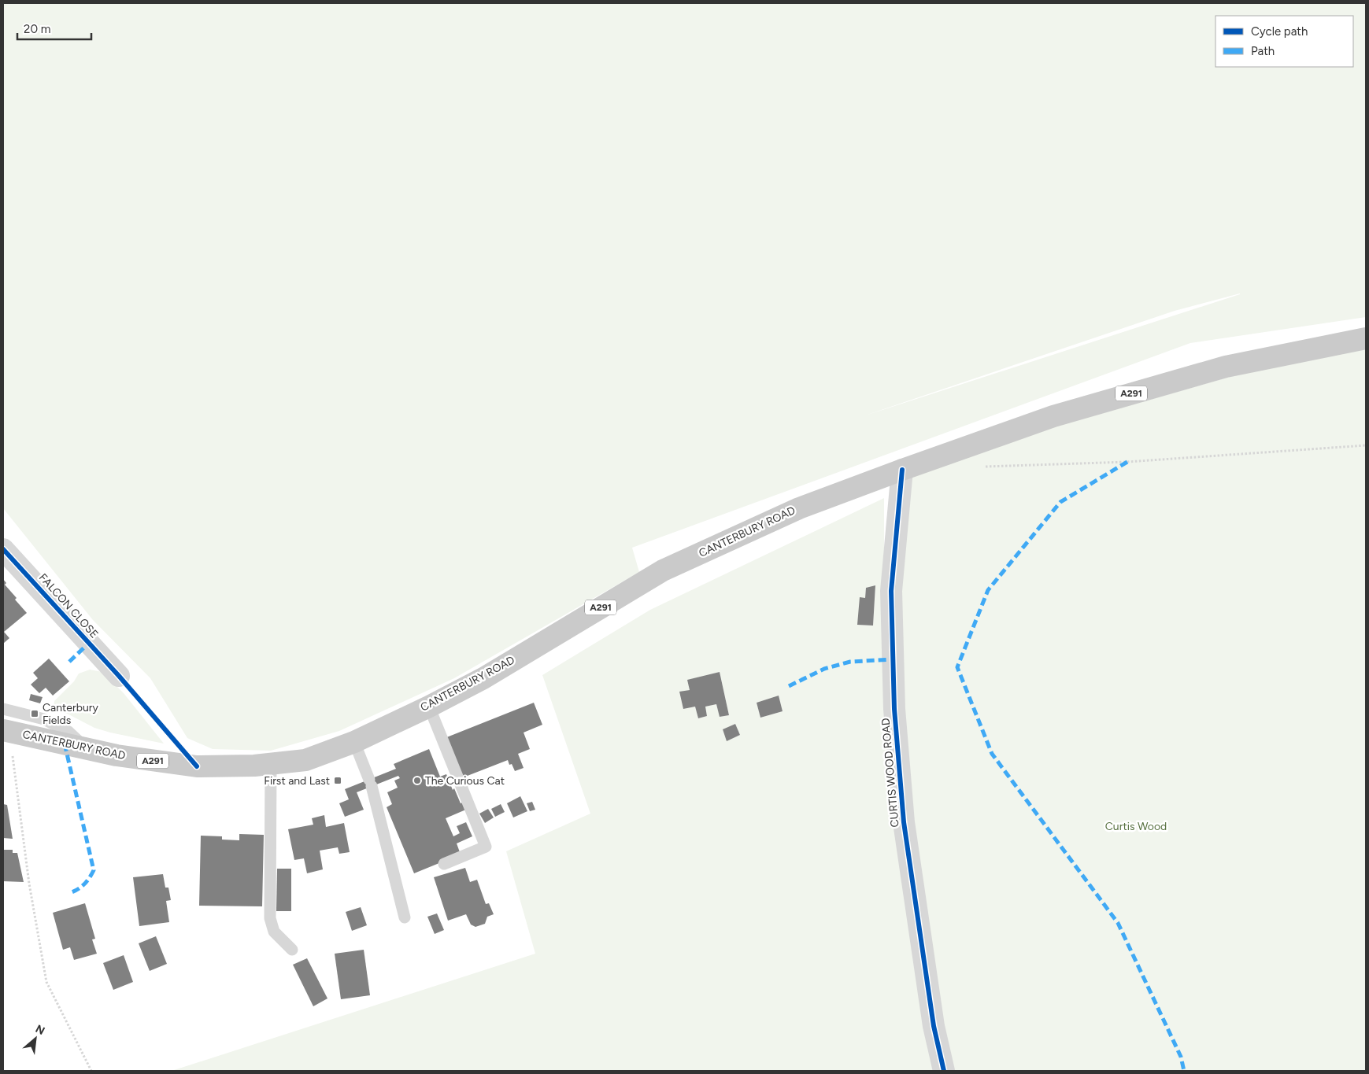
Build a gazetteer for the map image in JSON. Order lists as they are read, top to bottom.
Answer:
{
  "streets": {
    "main road": ["A291", "CANTERBURY ROAD"],
    "street": ["FALCON CLOSE", "CURTIS WOOD ROAD"]
  },
  "crossings": [
    ["A291", "CANTERBURY ROAD"],
    ["A291", "CURTIS WOOD ROAD"],
    ["CANTERBURY ROAD", "CURTIS WOOD ROAD"]
  ],
  "parks": ["Curtis Wood"],
  "places": {
    "transit": ["Canterbury Fields", "First and Last"],
    "other": ["The Curious Cat"]
  },
  "legend": ["Cycle path", "Path"],
  "scale_bar": "20 m",
  "north": "top right"
}
